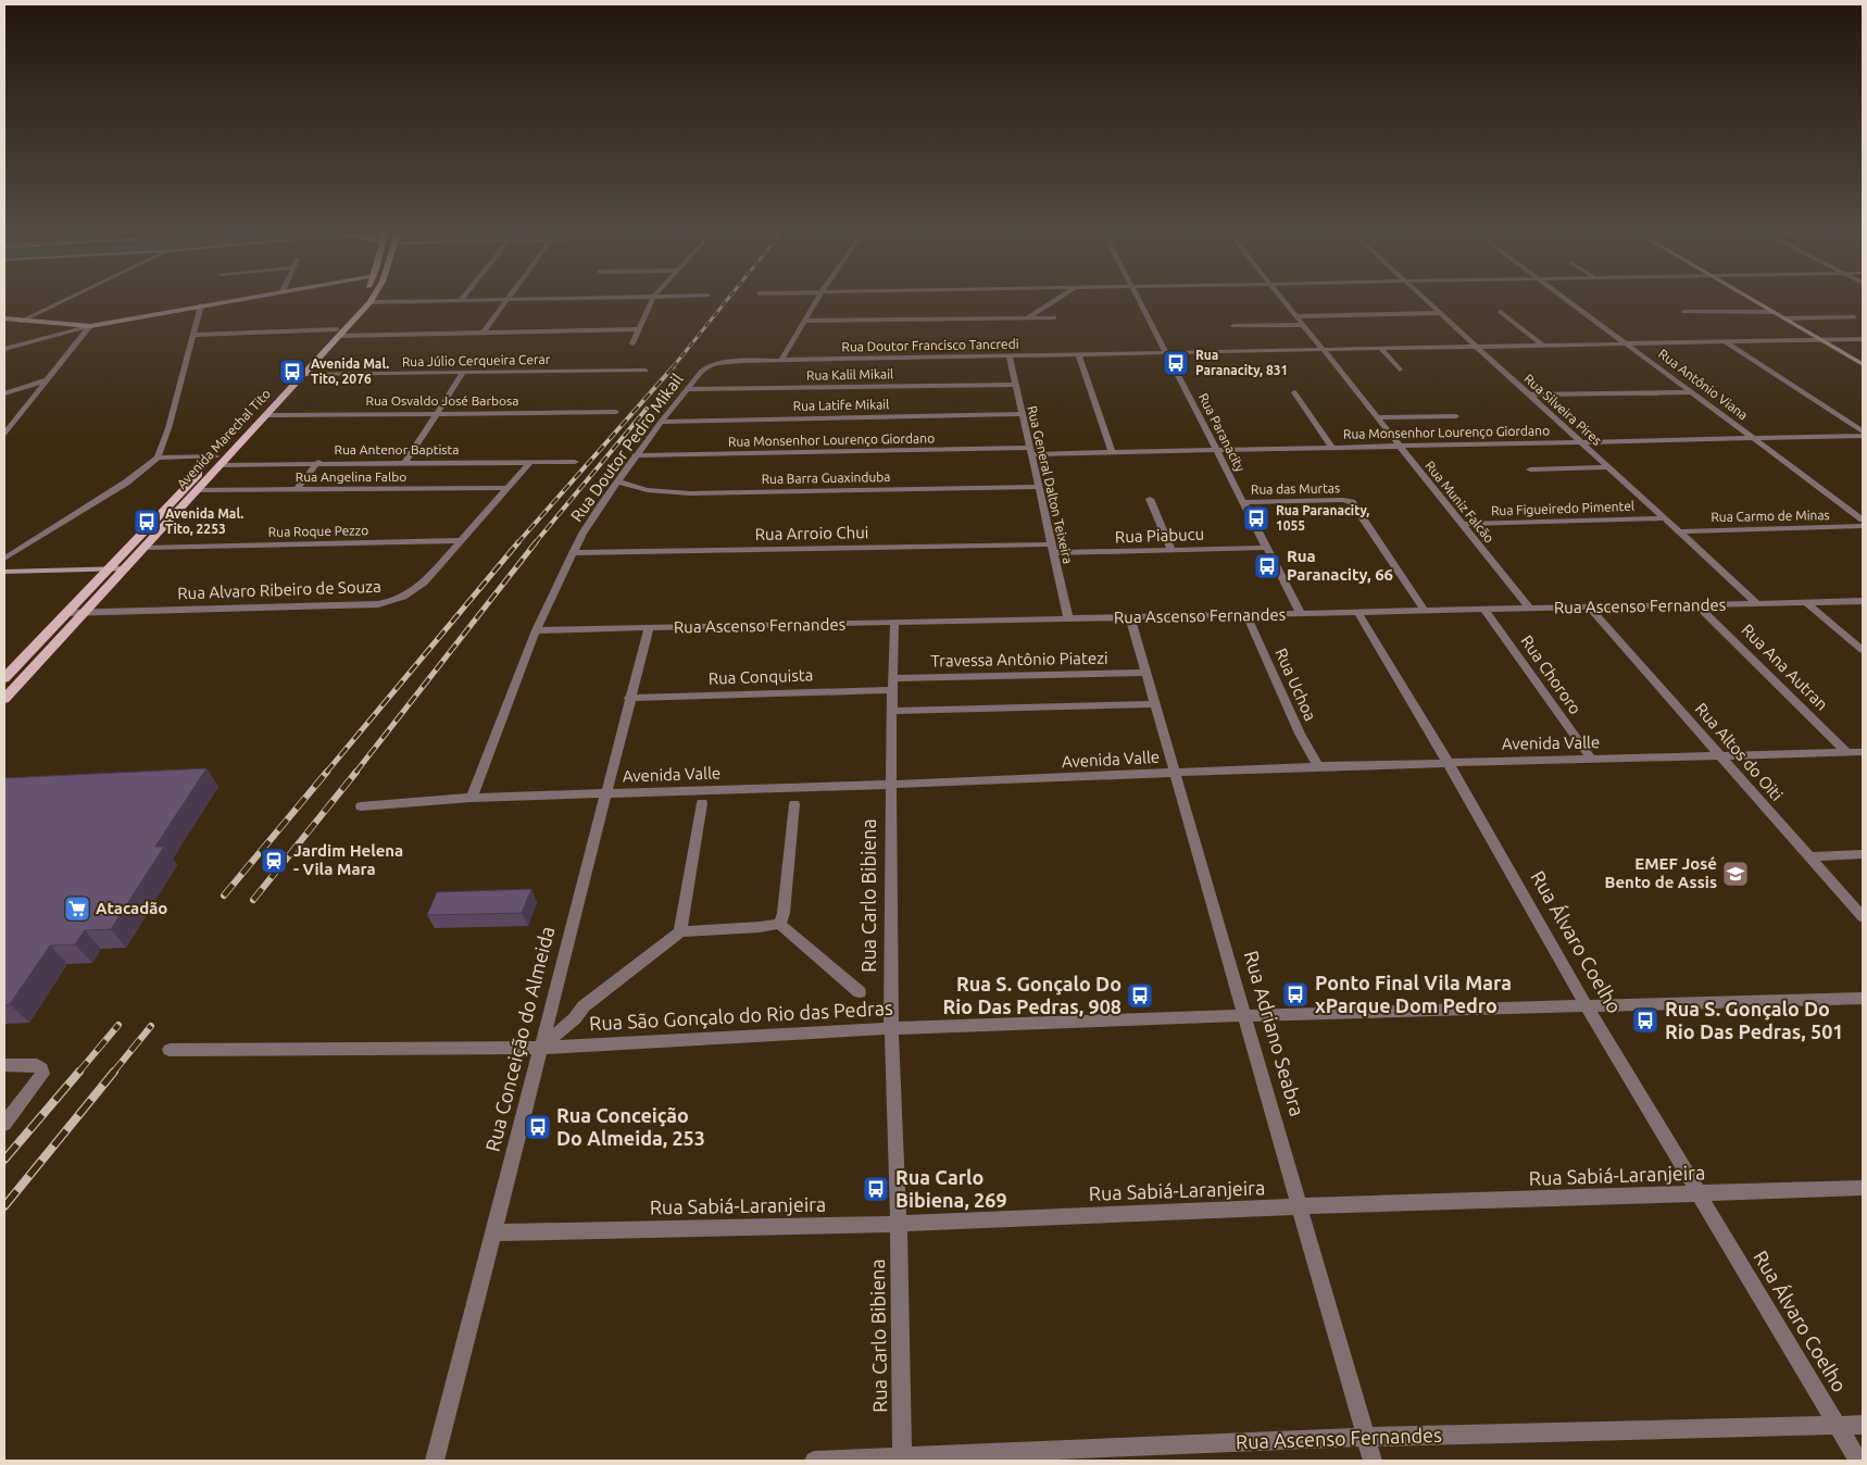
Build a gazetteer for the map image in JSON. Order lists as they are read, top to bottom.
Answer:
{
  "streets": {
    "main road": ["Avenida Marechal Tito"],
    "street": [
      "Rua Doutor Francisco Tancredi",
      "Rua Júlio Cerqueira Cerar",
      "Rua Kalil Mikail",
      "Rua Antônio Viana",
      "Rua Osvaldo José Barbosa",
      "Rua Latife Mikail",
      "Rua Silveira Pires",
      "Rua Paranacity",
      "Rua Monsenhor Lourenço Giordano",
      "Rua Doutor Pedro Mikail",
      "Rua Antenor Baptista",
      "Rua Angelina Falbo",
      "Rua Barra Guaxinduba",
      "Rua General Dalton Teixeira",
      "Rua das Murtas",
      "Rua Muniz Falcão",
      "Rua Figueiredo Pimentel",
      "Rua Carmo de Minas",
      "Rua Roque Pezzo",
      "Rua Arroio Chui",
      "Rua Piabucu",
      "Rua Alvaro Ribeiro de Souza",
      "Rua Ascenso Fernandes",
      "Travessa Antônio Piatezi",
      "Rua Ana Autran",
      "Rua Chororo",
      "Rua Conquista",
      "Rua Uchoa",
      "Avenida Valle",
      "Rua Altos do Oiti",
      "Rua Carlo Bibiena",
      "Rua Álvaro Coelho",
      "Rua São Gonçalo do Rio das Pedras",
      "Rua Adriano Seabra",
      "Rua Conceição do Almeida",
      "Rua Sabiá-Laranjeira"
    ]
  },
  "crossings": [
    ["Rua Doutor Francisco Tancredi", "Rua Antônio Viana"],
    ["Rua Doutor Francisco Tancredi", "Rua Silveira Pires"],
    ["Rua Doutor Francisco Tancredi", "Rua Paranacity"],
    ["Rua Doutor Francisco Tancredi", "Rua Doutor Pedro Mikail"],
    ["Rua Doutor Francisco Tancredi", "Rua General Dalton Teixeira"],
    ["Rua Doutor Francisco Tancredi", "Rua Muniz Falcão"],
    ["Rua Júlio Cerqueira Cerar", "Avenida Marechal Tito"],
    ["Rua Kalil Mikail", "Rua Doutor Pedro Mikail"],
    ["Rua Kalil Mikail", "Rua General Dalton Teixeira"],
    ["Rua Antônio Viana", "Rua Monsenhor Lourenço Giordano"],
    ["Rua Osvaldo José Barbosa", "Avenida Marechal Tito"],
    ["Rua Latife Mikail", "Rua Doutor Pedro Mikail"],
    ["Rua Latife Mikail", "Rua General Dalton Teixeira"],
    ["Rua Silveira Pires", "Rua Monsenhor Lourenço Giordano"],
    ["Rua Silveira Pires", "Rua Figueiredo Pimentel"],
    ["Rua Silveira Pires", "Rua Carmo de Minas"],
    ["Rua Silveira Pires", "Rua Ascenso Fernandes"],
    ["Rua Paranacity", "Rua Monsenhor Lourenço Giordano"],
    ["Rua Paranacity", "Rua das Murtas"],
    ["Rua Paranacity", "Rua Piabucu"],
    ["Rua Paranacity", "Rua Ascenso Fernandes"],
    ["Rua Monsenhor Lourenço Giordano", "Rua Doutor Pedro Mikail"],
    ["Rua Monsenhor Lourenço Giordano", "Rua General Dalton Teixeira"],
    ["Rua Monsenhor Lourenço Giordano", "Rua Muniz Falcão"],
    ["Avenida Marechal Tito", "Rua Antenor Baptista"],
    ["Avenida Marechal Tito", "Rua Angelina Falbo"],
    ["Avenida Marechal Tito", "Rua Roque Pezzo"],
    ["Avenida Marechal Tito", "Rua Alvaro Ribeiro de Souza"],
    ["Rua Doutor Pedro Mikail", "Rua Barra Guaxinduba"],
    ["Rua Doutor Pedro Mikail", "Rua Arroio Chui"],
    ["Rua Doutor Pedro Mikail", "Rua Ascenso Fernandes"],
    ["Rua Doutor Pedro Mikail", "Avenida Valle"],
    ["Rua Antenor Baptista", "Rua Alvaro Ribeiro de Souza"],
    ["Rua Angelina Falbo", "Rua Alvaro Ribeiro de Souza"],
    ["Rua Barra Guaxinduba", "Rua General Dalton Teixeira"],
    ["Rua General Dalton Teixeira", "Rua Arroio Chui"],
    ["Rua General Dalton Teixeira", "Rua Piabucu"],
    ["Rua General Dalton Teixeira", "Rua Ascenso Fernandes"],
    ["Rua das Murtas", "Rua Ascenso Fernandes"],
    ["Rua Muniz Falcão", "Rua Figueiredo Pimentel"],
    ["Rua Muniz Falcão", "Rua Ascenso Fernandes"],
    ["Rua Roque Pezzo", "Rua Alvaro Ribeiro de Souza"],
    ["Rua Arroio Chui", "Rua Piabucu"],
    ["Rua Ascenso Fernandes", "Rua Ana Autran"],
    ["Rua Ascenso Fernandes", "Rua Chororo"],
    ["Rua Ascenso Fernandes", "Rua Uchoa"],
    ["Rua Ascenso Fernandes", "Rua Altos do Oiti"],
    ["Rua Ascenso Fernandes", "Rua Carlo Bibiena"],
    ["Rua Ascenso Fernandes", "Rua Álvaro Coelho"],
    ["Rua Ascenso Fernandes", "Rua Adriano Seabra"],
    ["Rua Ascenso Fernandes", "Rua Conceição do Almeida"],
    ["Travessa Antônio Piatezi", "Rua Carlo Bibiena"],
    ["Travessa Antônio Piatezi", "Rua Adriano Seabra"],
    ["Rua Ana Autran", "Avenida Valle"],
    ["Rua Chororo", "Avenida Valle"],
    ["Rua Conquista", "Rua Carlo Bibiena"],
    ["Rua Conquista", "Rua Conceição do Almeida"],
    ["Rua Uchoa", "Avenida Valle"],
    ["Avenida Valle", "Rua Altos do Oiti"],
    ["Avenida Valle", "Rua Carlo Bibiena"],
    ["Avenida Valle", "Rua Álvaro Coelho"],
    ["Avenida Valle", "Rua Adriano Seabra"],
    ["Avenida Valle", "Rua Conceição do Almeida"],
    ["Rua Carlo Bibiena", "Rua São Gonçalo do Rio das Pedras"],
    ["Rua Carlo Bibiena", "Rua Sabiá-Laranjeira"],
    ["Rua Álvaro Coelho", "Rua São Gonçalo do Rio das Pedras"],
    ["Rua Álvaro Coelho", "Rua Sabiá-Laranjeira"],
    ["Rua São Gonçalo do Rio das Pedras", "Rua Adriano Seabra"],
    ["Rua São Gonçalo do Rio das Pedras", "Rua Conceição do Almeida"],
    ["Rua Adriano Seabra", "Rua Sabiá-Laranjeira"],
    ["Rua Conceição do Almeida", "Rua Sabiá-Laranjeira"]
  ],
  "places": {
    "bus stop": [
      "Rua Paranacity, 831",
      "Avenida Mal. Tito, 2076",
      "Rua Paranacity, 1055",
      "Avenida Mal. Tito, 2253",
      "Rua Paranacity, 66",
      "Ponto Final Vila Mara xParque Dom Pedro",
      "Rua S. Gonçalo Do Rio Das Pedras, 908",
      "Rua S. Gonçalo Do Rio Das Pedras, 501",
      "Rua Conceição Do Almeida, 253",
      "Rua Carlo Bibiena, 269"
    ],
    "station": ["Jardim Helena - Vila Mara"],
    "school or university": ["EMEF José Bento de Assis"],
    "supermarket": ["Atacadão"]
  }
}
